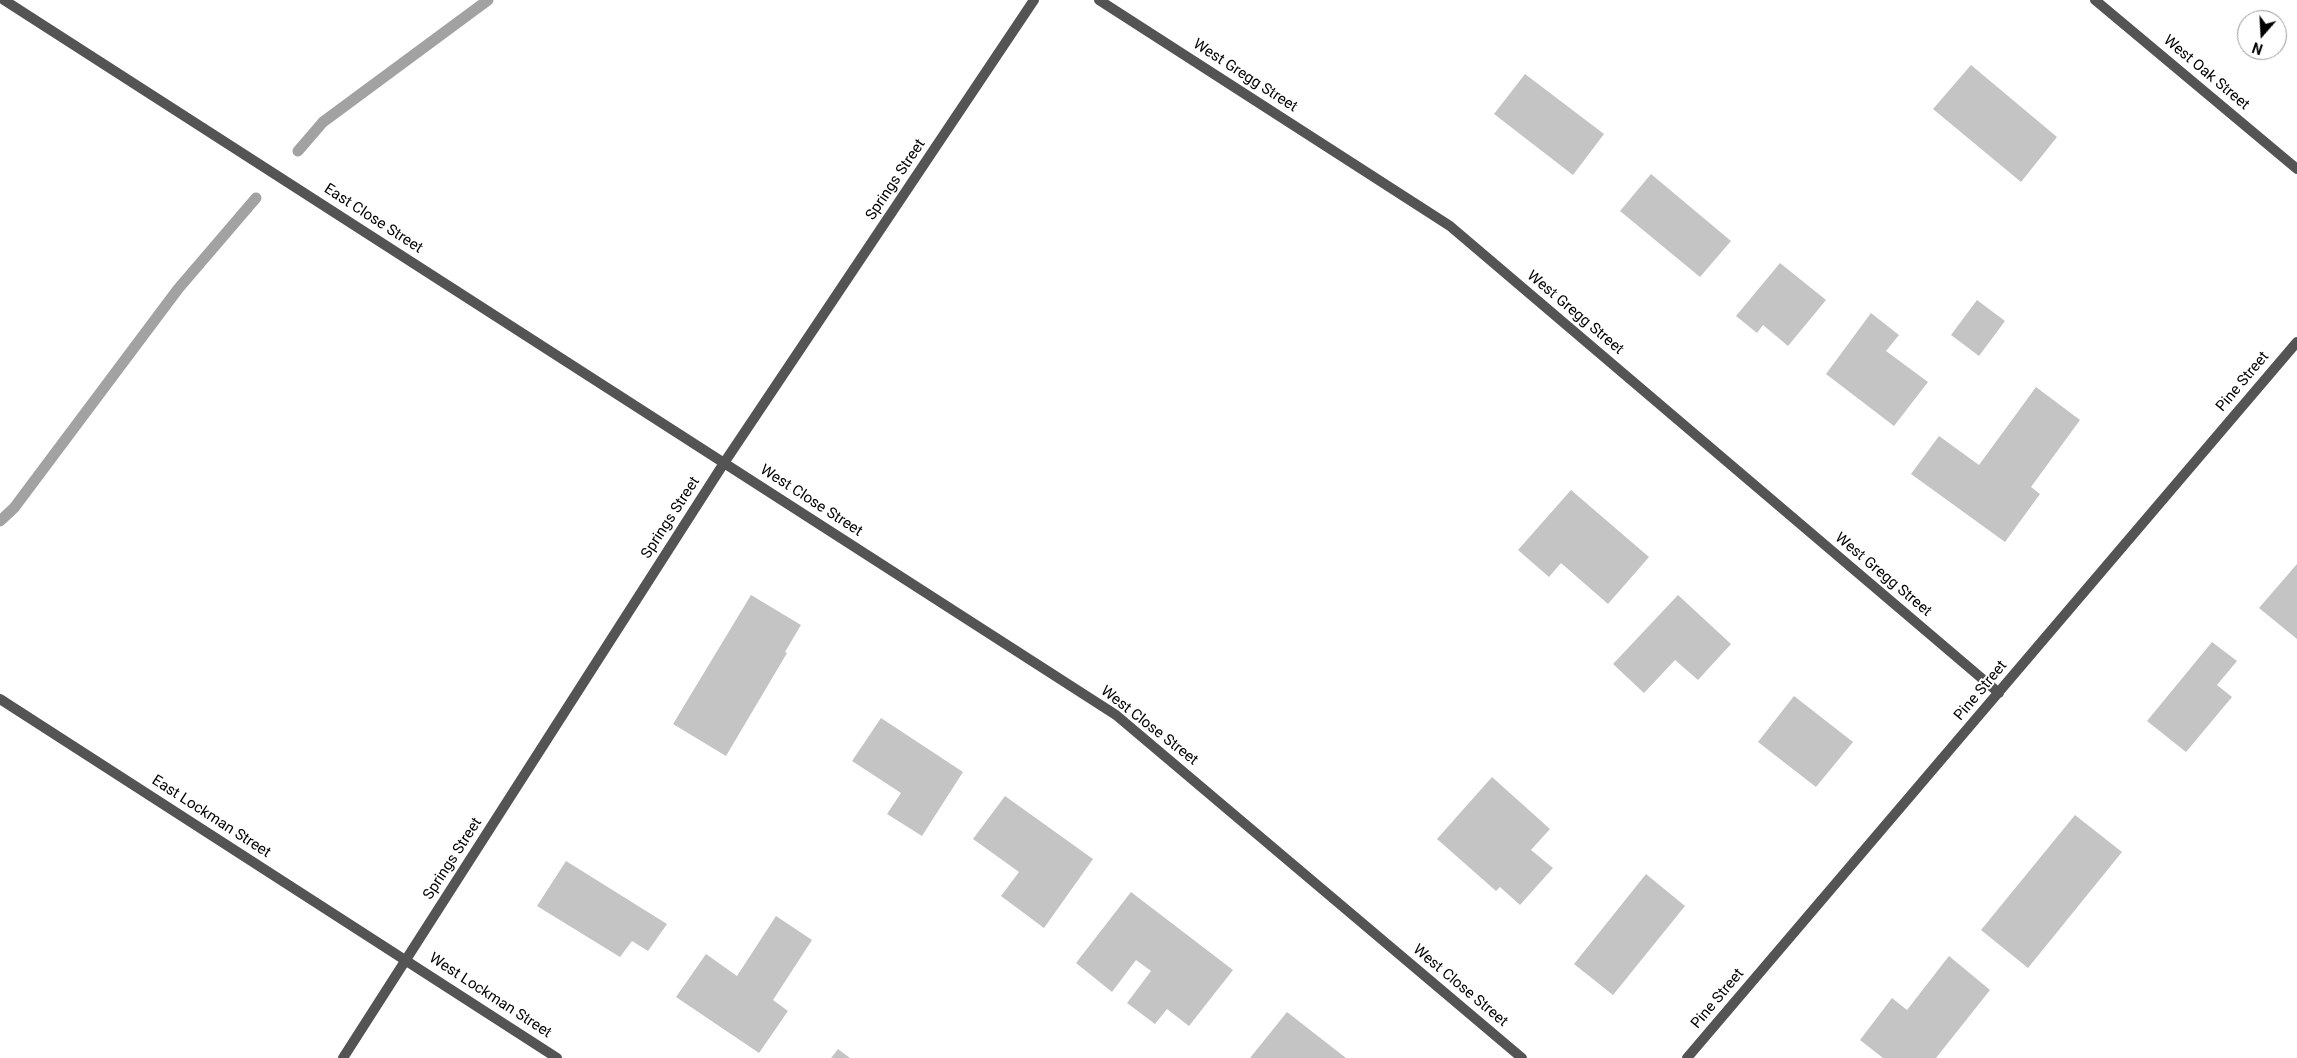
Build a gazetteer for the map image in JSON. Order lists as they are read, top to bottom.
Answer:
{
  "streets": {
    "street": [
      "West Oak Street",
      "West Gregg Street",
      "Springs Street",
      "East Close Street",
      "Pine Street",
      "West Close Street",
      "East Lockman Street",
      "West Lockman Street"
    ]
  },
  "crossings": [
    ["West Gregg Street", "Pine Street"],
    ["Springs Street", "East Close Street"],
    ["Springs Street", "West Close Street"],
    ["Springs Street", "East Lockman Street"],
    ["Springs Street", "West Lockman Street"],
    ["East Close Street", "West Close Street"],
    ["East Lockman Street", "West Lockman Street"]
  ],
  "north": "bottom"
}
